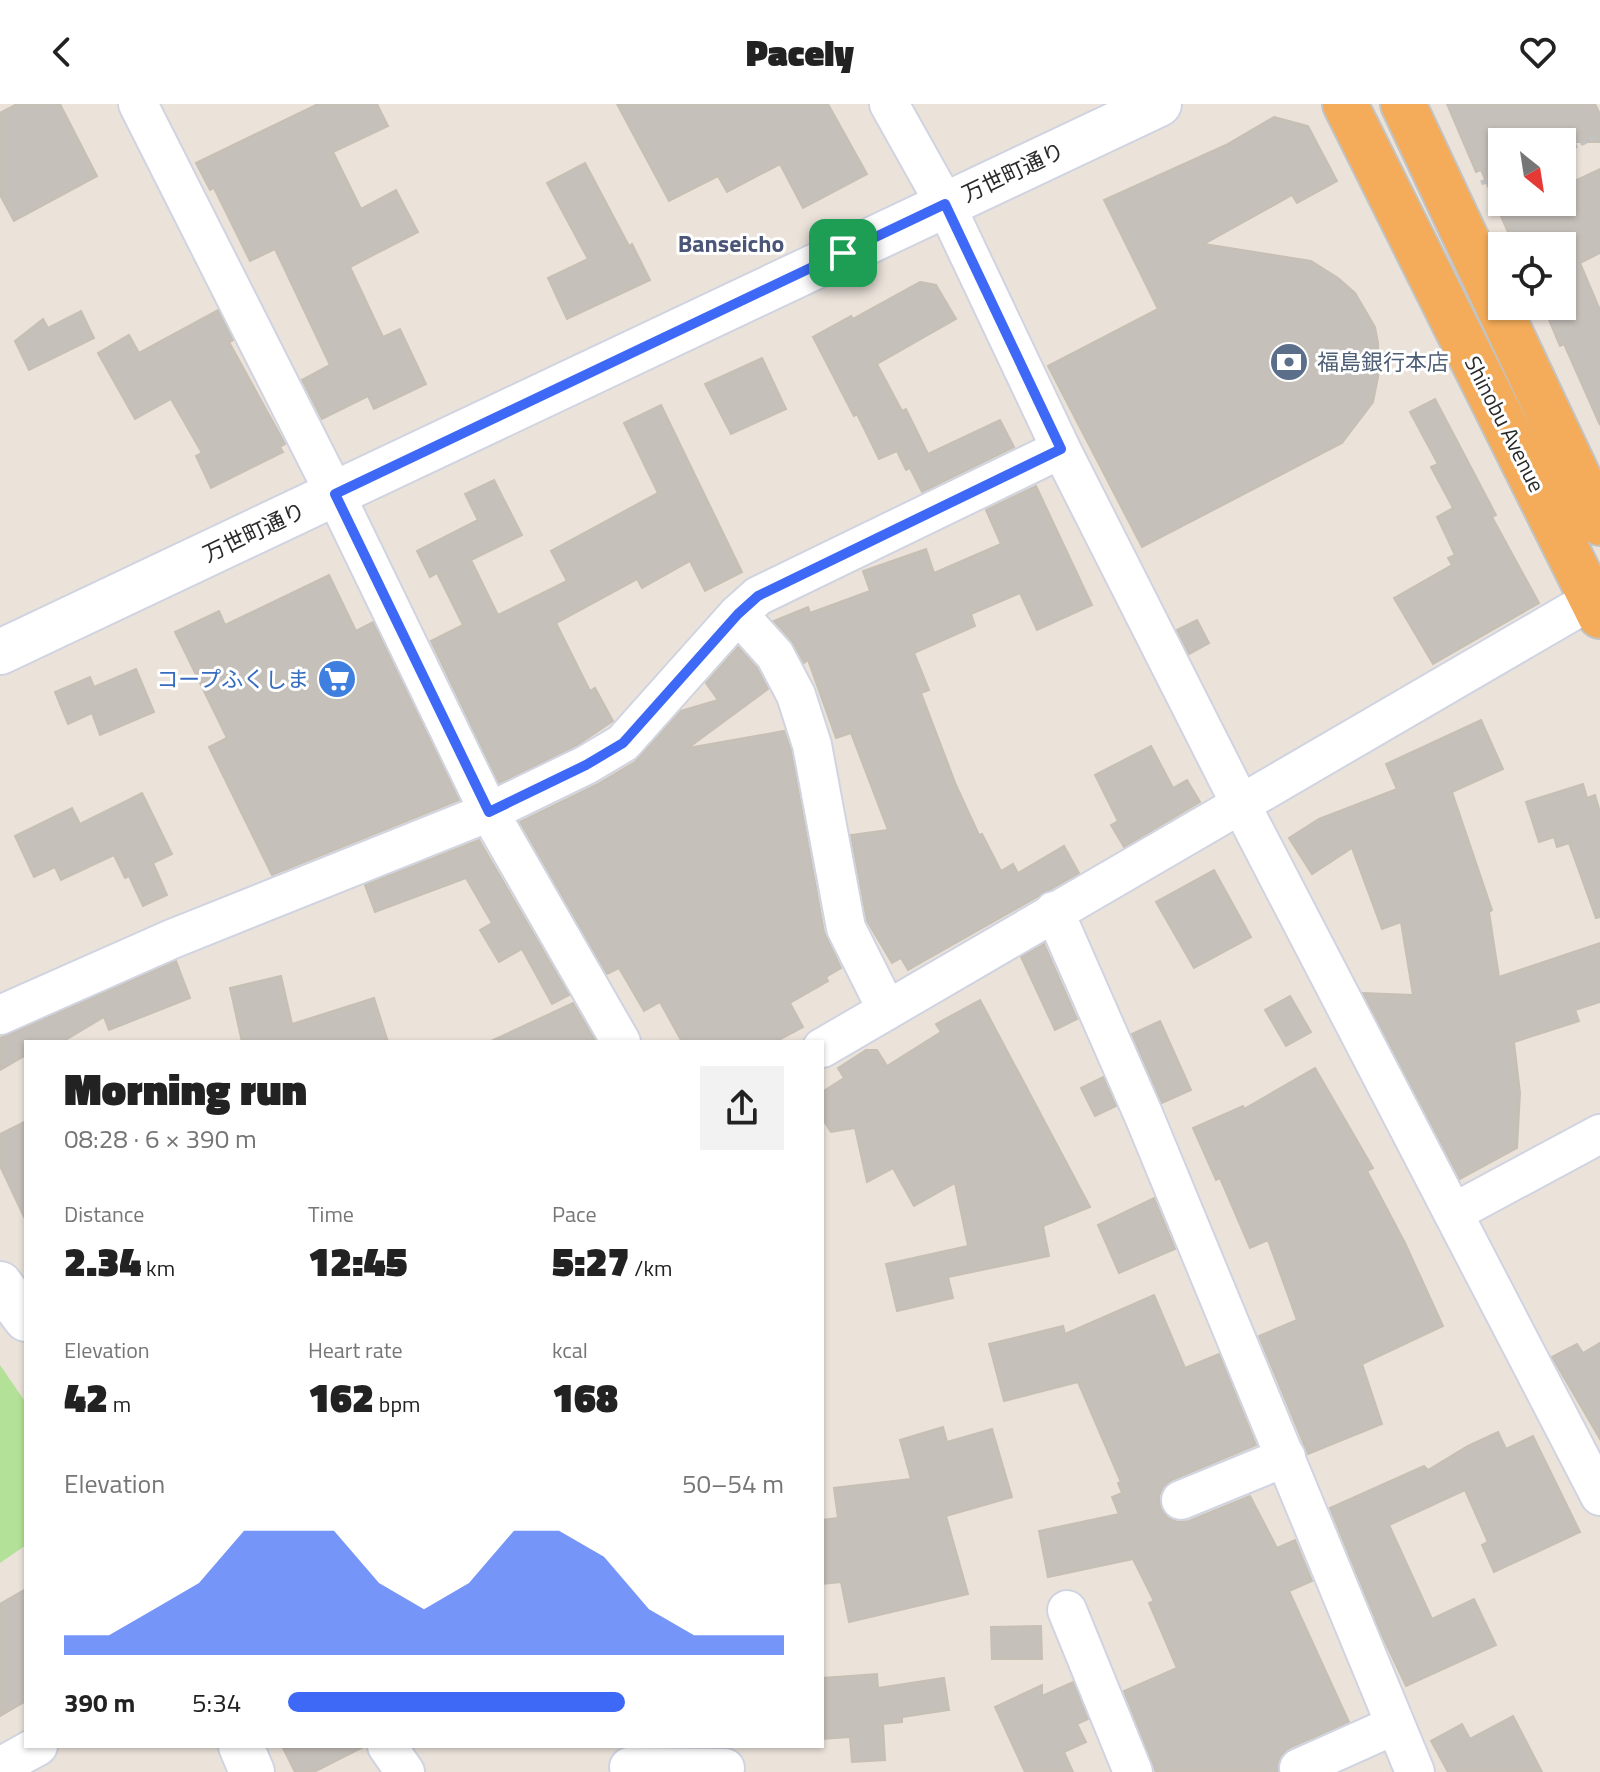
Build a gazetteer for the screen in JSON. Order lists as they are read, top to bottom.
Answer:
{
  "streets": {
    "highway": ["Shinobu Avenue"],
    "street": ["万世町通り"]
  },
  "districts": ["Banseicho"],
  "places": {
    "bank": ["福島銀行本店"],
    "supermarket": ["コープふくしま"]
  },
  "north": "bottom right",
  "page": {
    "header": "Pacely",
    "heading": ["Morning run", "08:28 · 6 × 390 m"],
    "stats": [
      ["Distance", "2.34 km"],
      ["Time", "12:45"],
      ["Pace", "5:27 /km"],
      ["Elevation", "42 m"],
      ["Heart rate", "162 bpm"],
      ["kcal", "168"]
    ],
    "chart": ["Elevation", "50–54 m"],
    "list": [
      {
        "name": "390 m",
        "note": "5:34"
      }
    ]
  }
}
